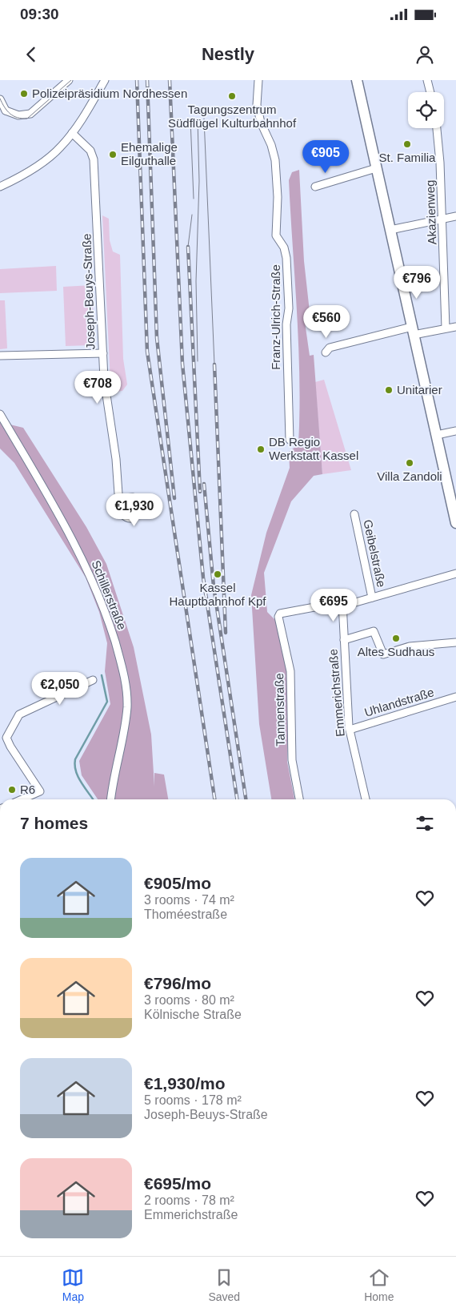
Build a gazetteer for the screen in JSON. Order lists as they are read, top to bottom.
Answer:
{
  "streets": {
    "street": [
      "Akazienweg",
      "Joseph-Beuys-Straße",
      "Franz-Ulrich-Straße",
      "Geibelstraße",
      "Schillerstraße",
      "Emmerichstraße",
      "Uhlandstraße",
      "Tannenstraße"
    ]
  },
  "crossings": [
    ["Emmerichstraße", "Uhlandstraße"],
    ["Emmerichstraße", "Tannenstraße"]
  ],
  "places": [
    "Polizeipräsidium Nordhessen",
    "Tagungszentrum Südflügel Kulturbahnhof",
    "St. Familia",
    "Ehemalige Eilguthalle",
    "Unitarier",
    "DB Regio Werkstatt Kassel",
    "Villa Zandoli",
    "Kassel Hauptbahnhof Kpf",
    "Altes Sudhaus",
    "R6"
  ],
  "page": {
    "status": "09:30",
    "header": "Nestly",
    "price": [
      "€905",
      "€796",
      "€560",
      "€708",
      "€1,930",
      "€695",
      "€2,050"
    ],
    "heading": "7 homes",
    "list": [
      {
        "name": "€905/mo",
        "note": "3 rooms · 74 m² · Thoméestraße"
      },
      {
        "name": "€796/mo",
        "note": "3 rooms · 80 m² · Kölnische Straße"
      },
      {
        "name": "€1,930/mo",
        "note": "5 rooms · 178 m² · Joseph-Beuys-Straße"
      },
      {
        "name": "€695/mo",
        "note": "2 rooms · 78 m² · Emmerichstraße"
      }
    ],
    "tabs": ["Map", "Saved", "Home"]
  }
}
